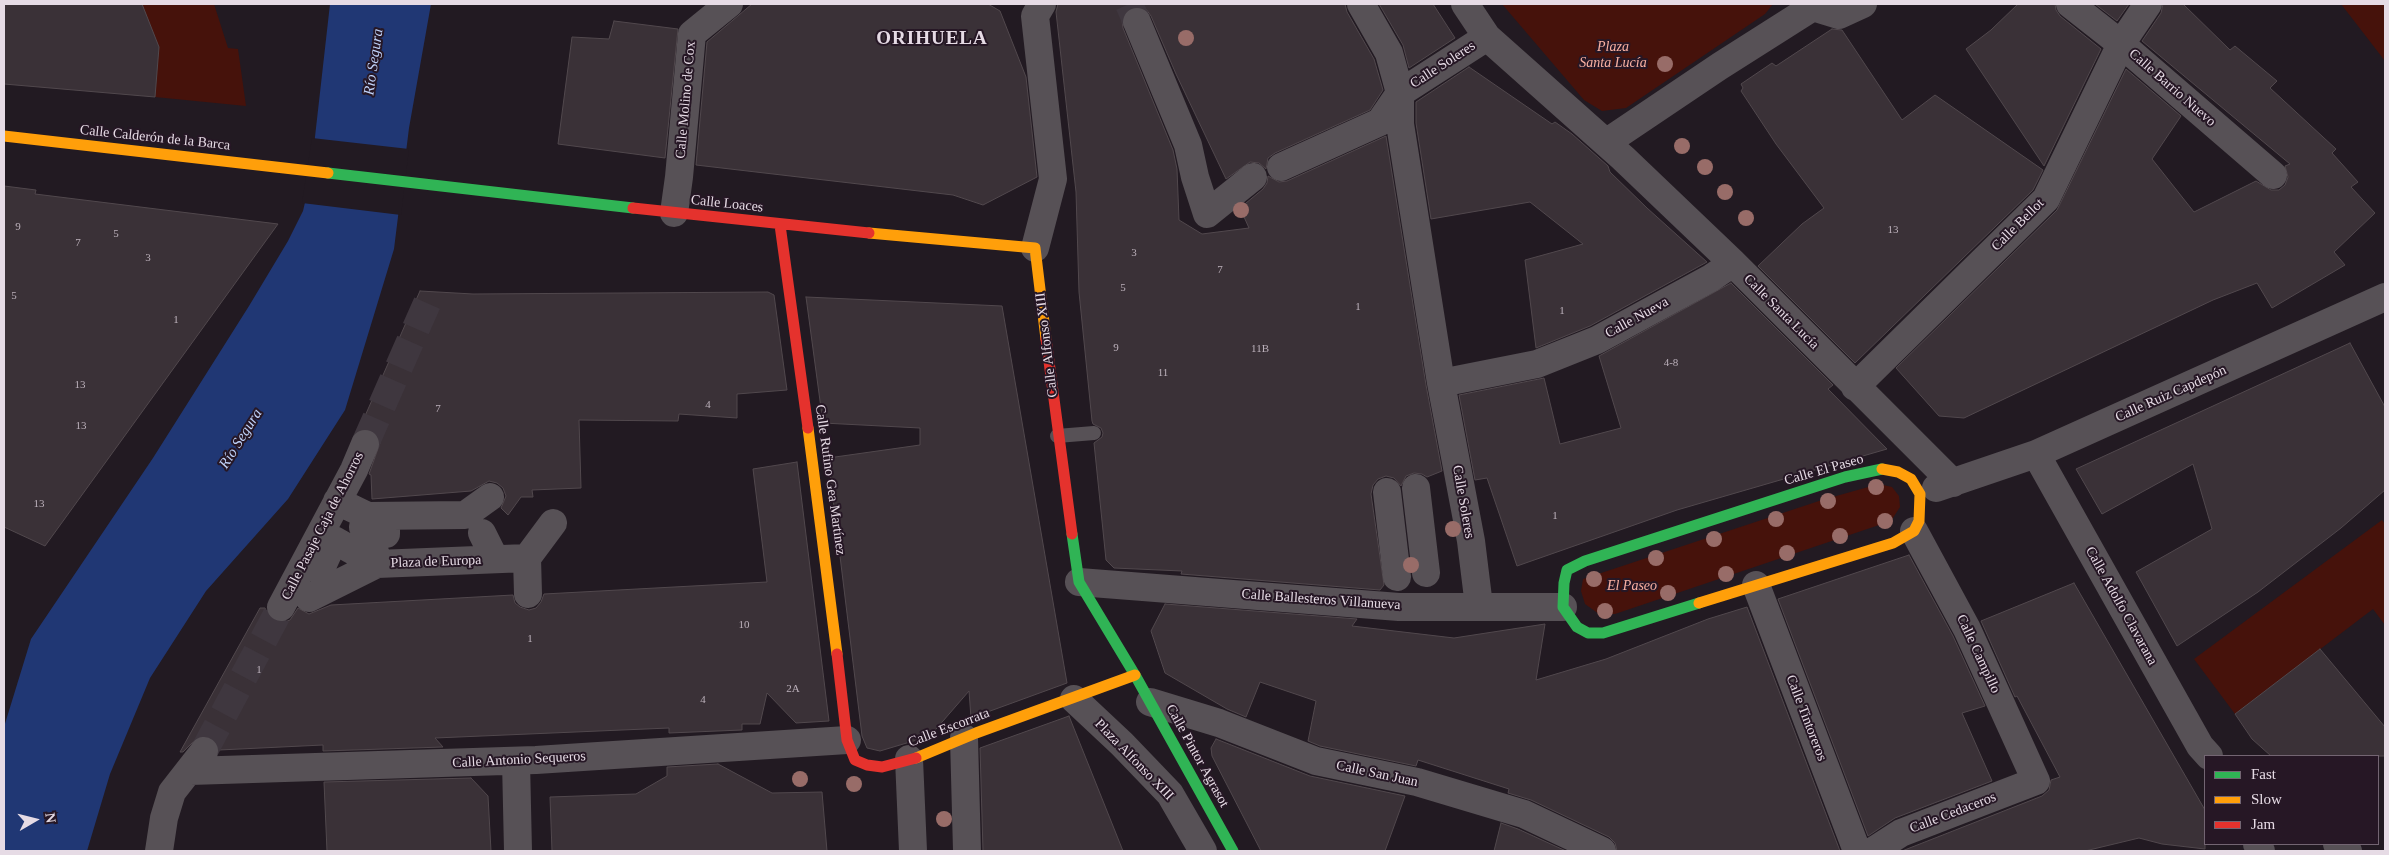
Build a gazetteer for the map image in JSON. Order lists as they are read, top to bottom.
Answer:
{
  "streets": {
    "street": [
      "Calle Soleres",
      "Calle Barrio Nuevo",
      "Calle Molino de Cox",
      "Calle Calderón de la Barca",
      "Calle Loaces",
      "Calle Bellot",
      "Calle Santa Lucía",
      "Calle Nueva",
      "Calle Alfonso XIII",
      "Calle Ruiz Capdepón",
      "Calle El Paseo",
      "Calle Rufino Gea Martínez",
      "Calle Pasaje Caja de Ahorros",
      "Plaza de Europa",
      "Calle Ballesteros Villanueva",
      "Calle Adolfo Clavarana",
      "Calle Campillo",
      "Calle Tintoreros",
      "Calle Escorrata",
      "Calle Pintor Agrasot",
      "Calle Antonio Sequeros",
      "Plaza Alfonso XIII",
      "Calle San Juan",
      "Calle Cedaceros"
    ]
  },
  "crossings": [
    ["Calle Soleres", "Calle Nueva"],
    ["Calle Soleres", "Calle Ballesteros Villanueva"],
    ["Calle Barrio Nuevo", "Calle Bellot"],
    ["Calle Molino de Cox", "Calle Loaces"],
    ["Calle Calderón de la Barca", "Calle Loaces"],
    ["Calle Loaces", "Calle Alfonso XIII"],
    ["Calle Loaces", "Calle Rufino Gea Martínez"],
    ["Calle Bellot", "Calle Santa Lucía"],
    ["Calle Santa Lucía", "Calle Nueva"],
    ["Calle Santa Lucía", "Calle Ruiz Capdepón"],
    ["Calle Alfonso XIII", "Calle Ballesteros Villanueva"],
    ["Calle Alfonso XIII", "Calle Escorrata"],
    ["Calle Alfonso XIII", "Calle Pintor Agrasot"],
    ["Calle Ruiz Capdepón", "Calle El Paseo"],
    ["Calle Ruiz Capdepón", "Calle Adolfo Clavarana"],
    ["Calle El Paseo", "Calle Ballesteros Villanueva"],
    ["Calle Rufino Gea Martínez", "Calle Escorrata"],
    ["Calle Rufino Gea Martínez", "Calle Antonio Sequeros"],
    ["Calle Pasaje Caja de Ahorros", "Plaza de Europa"],
    ["Calle Campillo", "Calle Cedaceros"],
    ["Calle Escorrata", "Calle Pintor Agrasot"],
    ["Calle Escorrata", "Calle Antonio Sequeros"],
    ["Calle Escorrata", "Plaza Alfonso XIII"],
    ["Calle Pintor Agrasot", "Calle San Juan"]
  ],
  "districts": ["ORIHUELA"],
  "water": ["Río Segura"],
  "parks": ["Plaza Santa Lucía", "El Paseo"],
  "house_numbers": [
    "9",
    "13",
    "5",
    "7",
    "3",
    "3",
    "7",
    "5",
    "5",
    "1",
    "1",
    "1",
    "9",
    "11B",
    "4-8",
    "11",
    "13",
    "4",
    "7",
    "13",
    "13",
    "1",
    "10",
    "1",
    "1",
    "2A",
    "4"
  ],
  "legend": ["Fast", "Slow", "Jam"],
  "north": "right"
}
